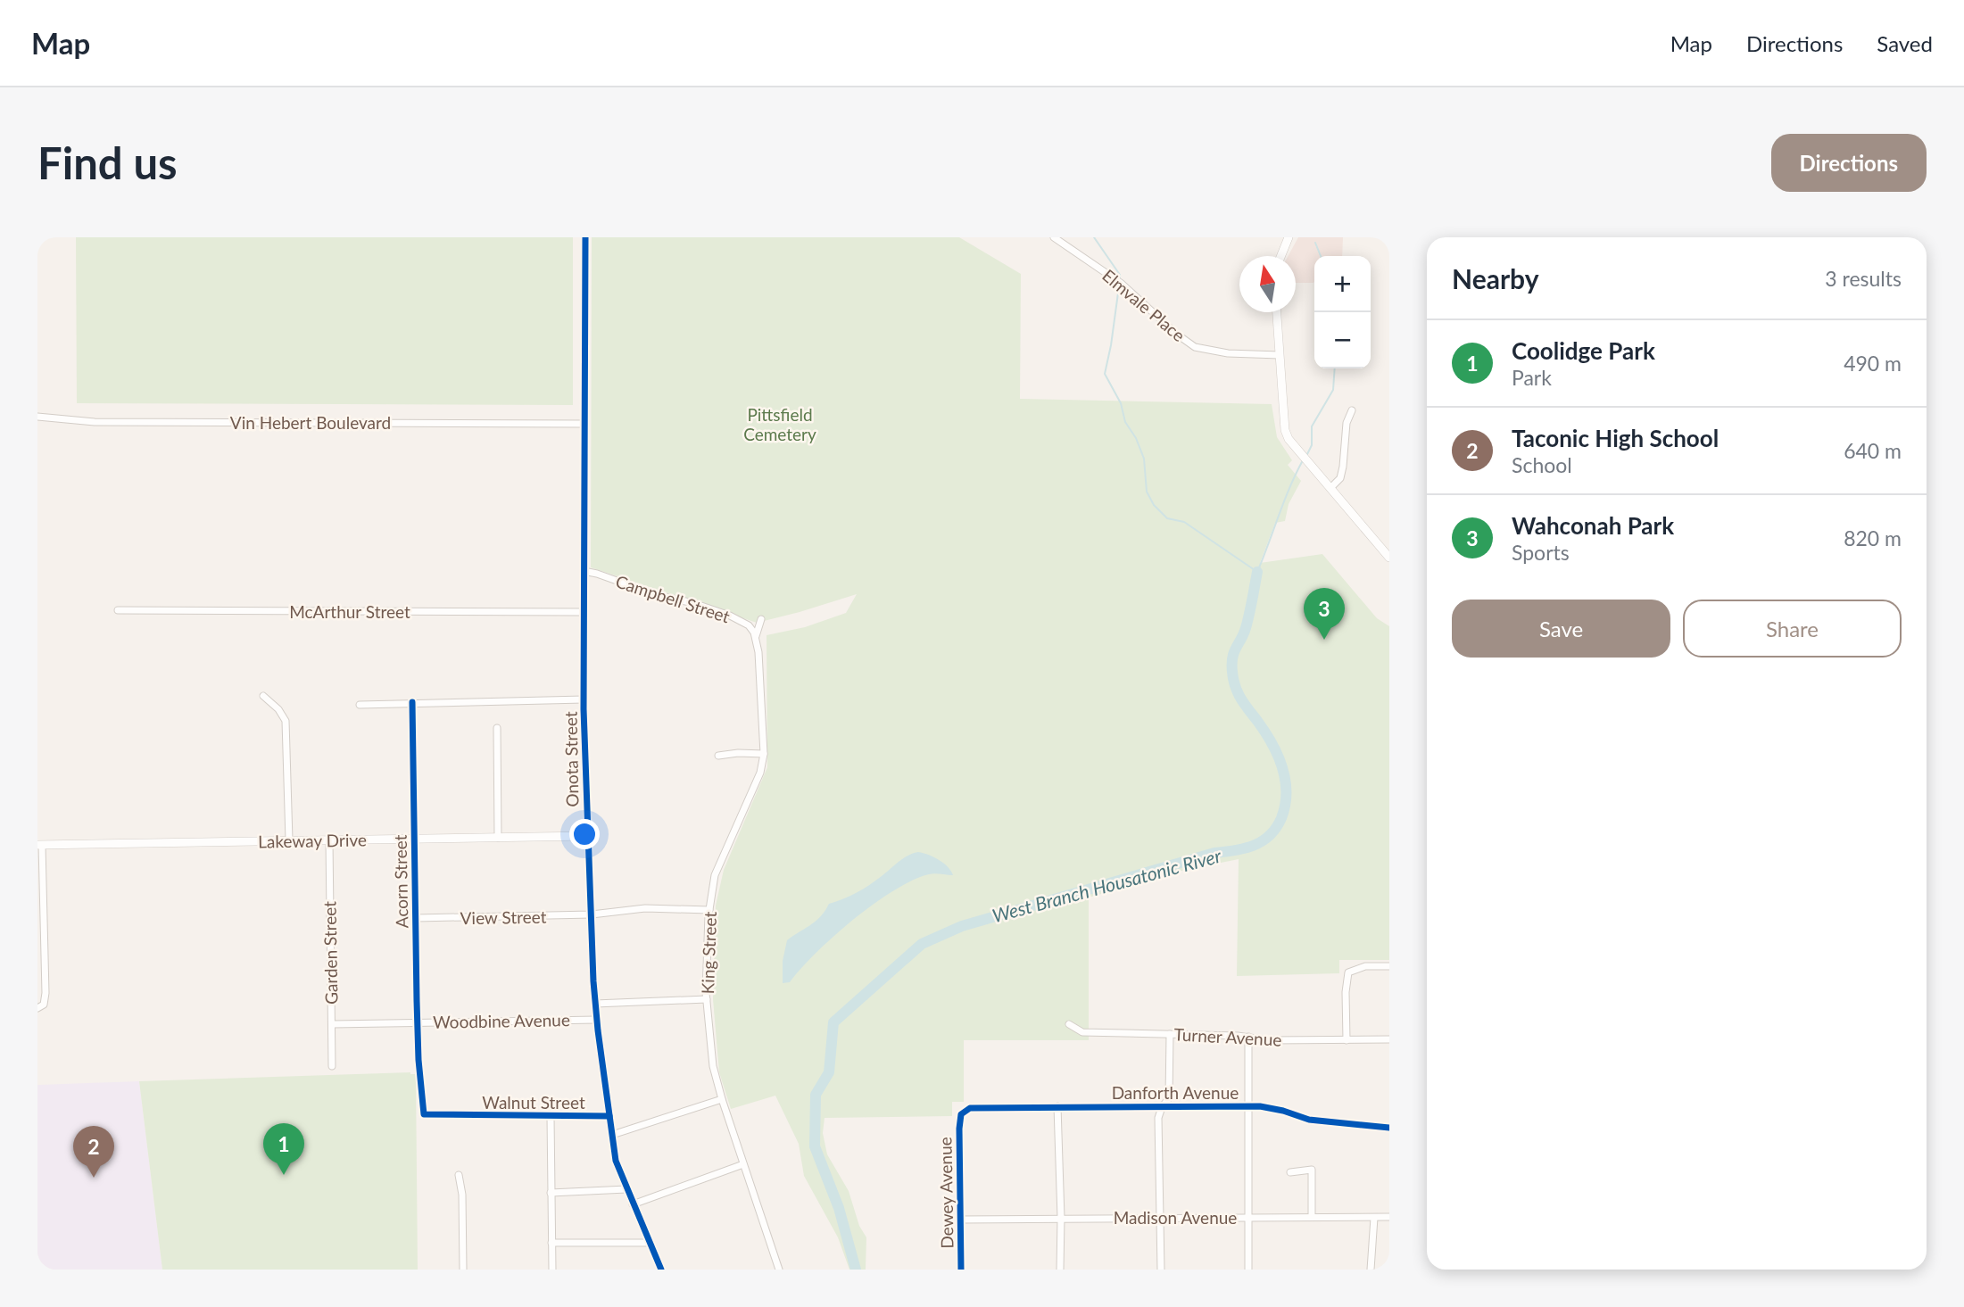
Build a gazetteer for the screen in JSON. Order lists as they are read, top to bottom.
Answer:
{
  "streets": {
    "street": [
      "Elmvale Place",
      "Vin Hebert Boulevard",
      "Campbell Street",
      "McArthur Street",
      "Onota Street",
      "Lakeway Drive",
      "Acorn Street",
      "View Street",
      "Garden Street",
      "King Street",
      "Woodbine Avenue",
      "Turner Avenue",
      "Danforth Avenue",
      "Walnut Street",
      "Dewey Avenue",
      "Madison Avenue"
    ]
  },
  "crossings": [
    ["Vin Hebert Boulevard", "Onota Street"],
    ["Campbell Street", "Onota Street"],
    ["Campbell Street", "King Street"],
    ["McArthur Street", "Onota Street"],
    ["Onota Street", "Lakeway Drive"],
    ["Onota Street", "View Street"],
    ["Onota Street", "Woodbine Avenue"],
    ["Onota Street", "Walnut Street"],
    ["Lakeway Drive", "Acorn Street"],
    ["Lakeway Drive", "Garden Street"],
    ["Acorn Street", "View Street"],
    ["Acorn Street", "Woodbine Avenue"],
    ["Acorn Street", "Walnut Street"],
    ["View Street", "King Street"],
    ["Garden Street", "Woodbine Avenue"],
    ["Danforth Avenue", "Dewey Avenue"],
    ["Dewey Avenue", "Madison Avenue"]
  ],
  "water": ["West Branch Housatonic River"],
  "parks": ["Pittsfield Cemetery"],
  "north": "top",
  "page": {
    "header": "Map",
    "nav": ["Map", "Directions", "Saved"],
    "buttons": [
      "Directions",
      ["Save", "Share"]
    ],
    "title": "Find us",
    "heading": ["Nearby", "3 results"],
    "map_buttons": ["+", "−"],
    "list": [
      {
        "mark": "1",
        "name": "Coolidge Park",
        "note": "Park",
        "value": "490 m"
      },
      {
        "mark": "2",
        "name": "Taconic High School",
        "note": "School",
        "value": "640 m"
      },
      {
        "mark": "3",
        "name": "Wahconah Park",
        "note": "Sports",
        "value": "820 m"
      }
    ],
    "pins": ["3", "1", "2"]
  }
}
